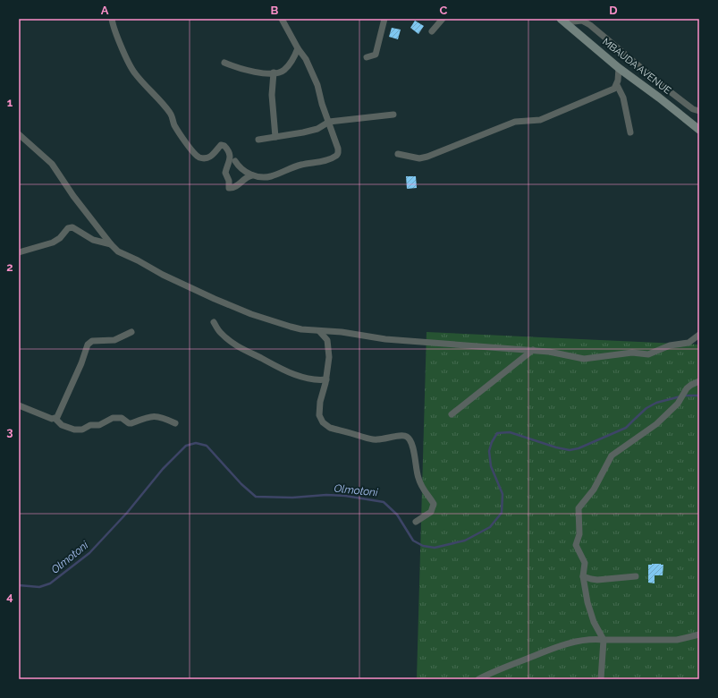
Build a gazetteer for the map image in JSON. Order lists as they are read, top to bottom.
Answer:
{
  "streets": {
    "street": ["MBAUDA AVENUE"]
  },
  "water": ["Olmotoni"],
  "grid": {
    "columns": [
      "A",
      "B",
      "C",
      "D"
    ],
    "rows": [
      "1",
      "2",
      "3",
      "4"
    ]
  }
}
